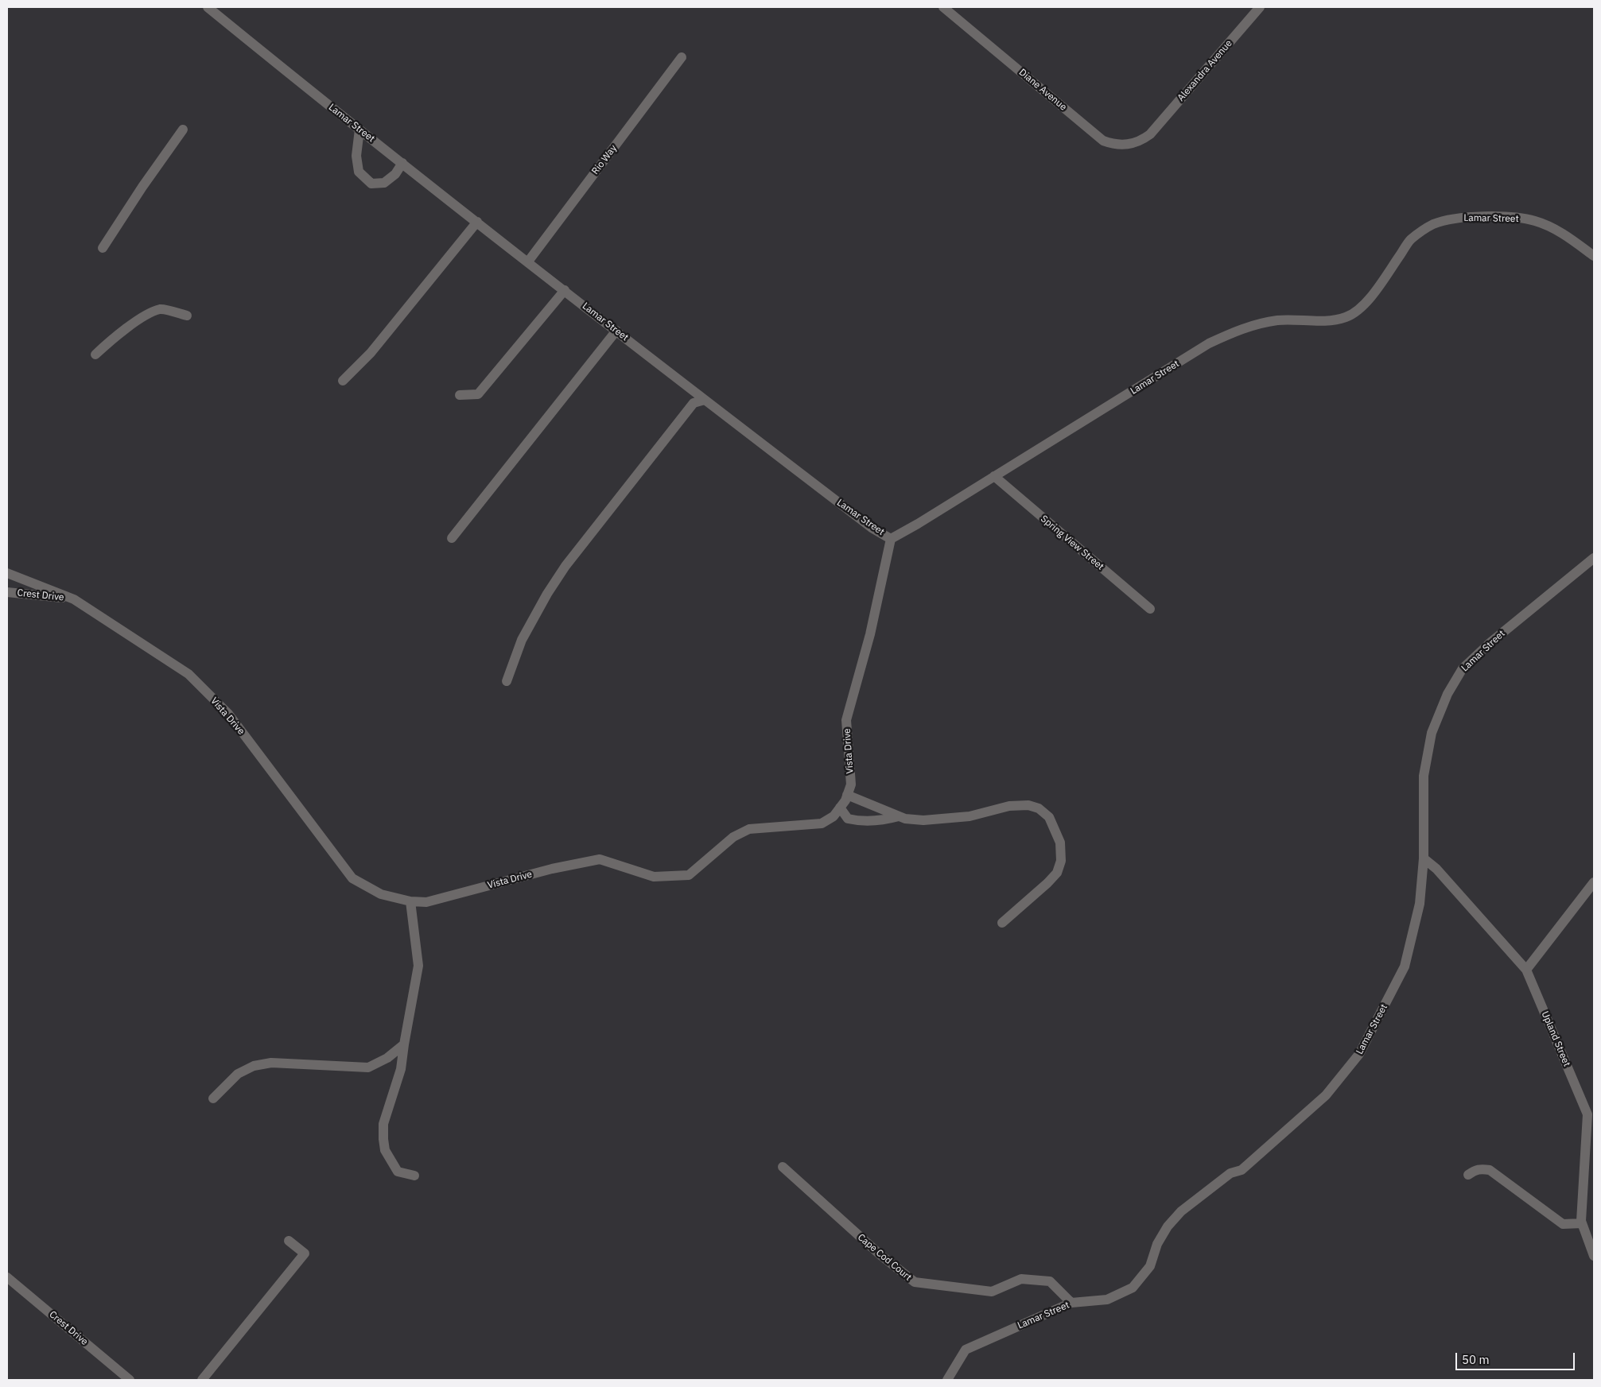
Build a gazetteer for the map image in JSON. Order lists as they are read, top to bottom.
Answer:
{
  "streets": {
    "street": [
      "Alexandra Avenue",
      "Diane Avenue",
      "Lamar Street",
      "Rio Way",
      "Spring View Street",
      "Crest Drive",
      "Vista Drive",
      "Upland Street",
      "Cape Cod Court"
    ]
  },
  "crossings": [
    ["Alexandra Avenue", "Diane Avenue"],
    ["Lamar Street", "Rio Way"],
    ["Lamar Street", "Spring View Street"],
    ["Lamar Street", "Vista Drive"],
    ["Lamar Street", "Upland Street"],
    ["Lamar Street", "Cape Cod Court"],
    ["Crest Drive", "Vista Drive"]
  ],
  "scale_bar": "50 m"
}
